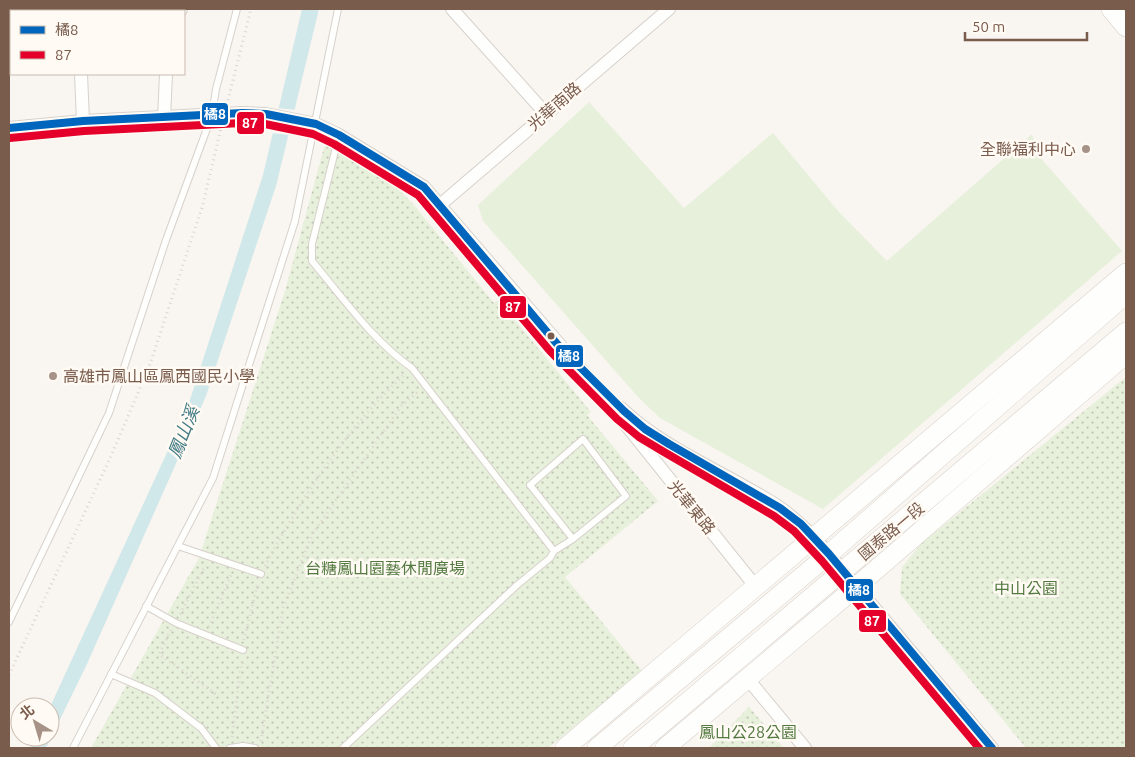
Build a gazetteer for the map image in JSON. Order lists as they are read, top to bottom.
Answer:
{
  "streets": {
    "street": ["光華南路", "光華東路", "國泰路一段"]
  },
  "crossings": [
    ["光華南路", "光華東路"],
    ["光華東路", "國泰路一段"]
  ],
  "water": ["鳳山溪"],
  "parks": ["台糖鳳山園藝休閒廣場", "中山公園", "鳳山公28公園"],
  "places": ["全聯福利中心", "高雄市鳳山區鳳西國民小學"],
  "lines": ["transit line 橘8", "transit line 87"],
  "legend": ["橘8", "87"],
  "scale_bar": "50 m",
  "north": "top left"
}
